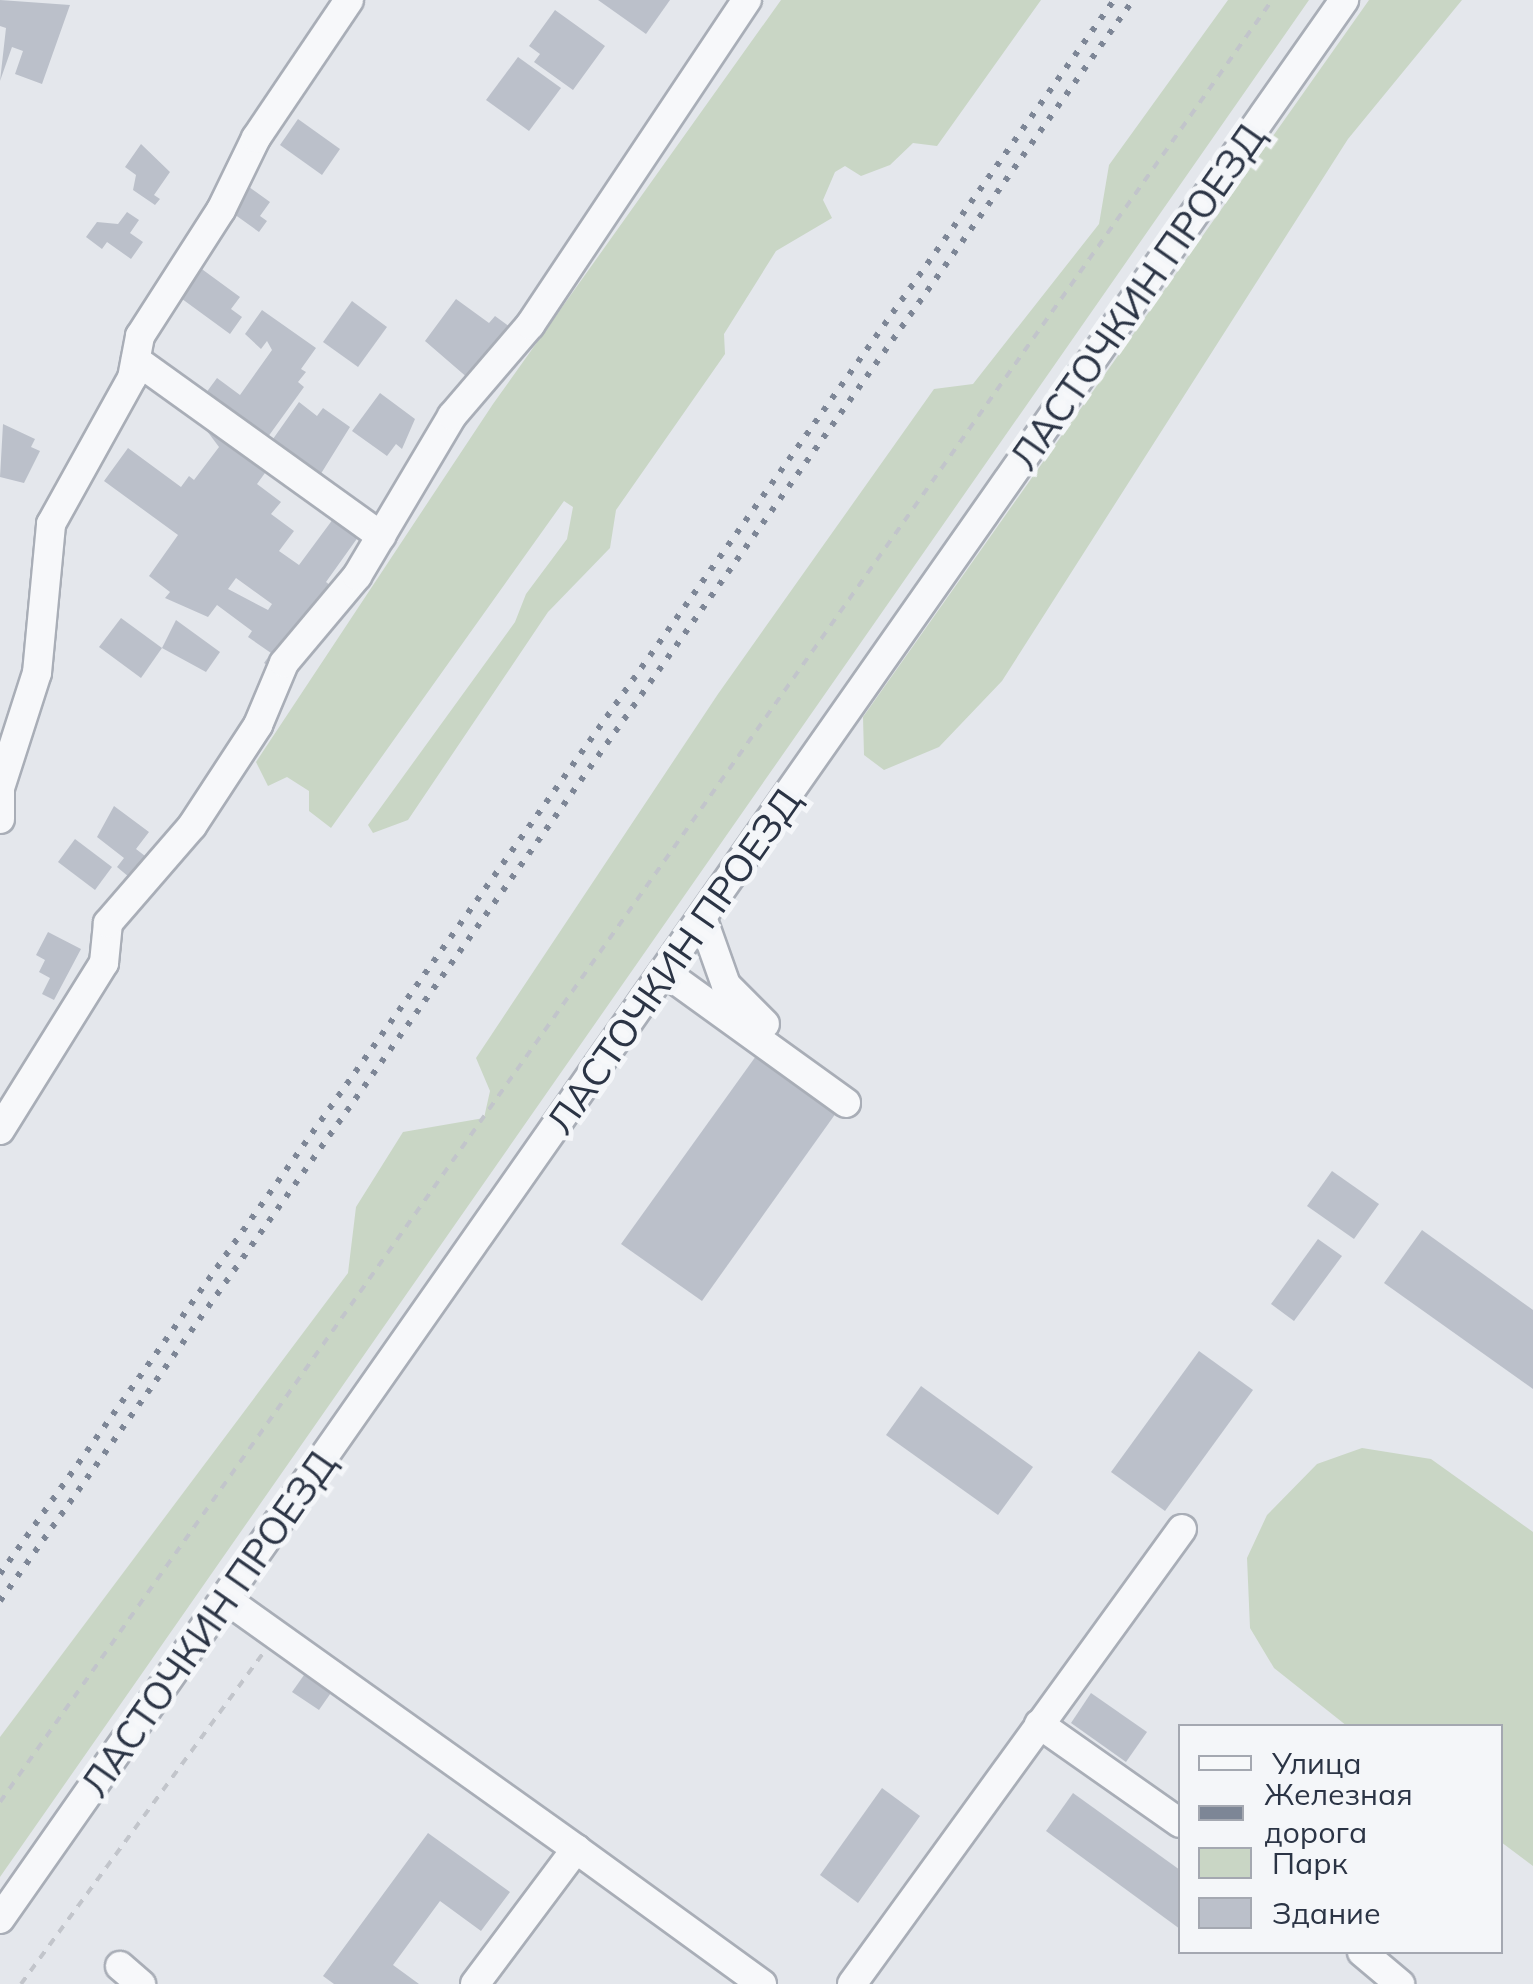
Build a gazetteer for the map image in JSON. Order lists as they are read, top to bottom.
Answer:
{
  "streets": {
    "street": ["ЛАСТОЧКИН ПРОЕЗД"]
  },
  "legend": [
    "Улица",
    "Железная дорога",
    "Парк",
    "Здание"
  ]
}
